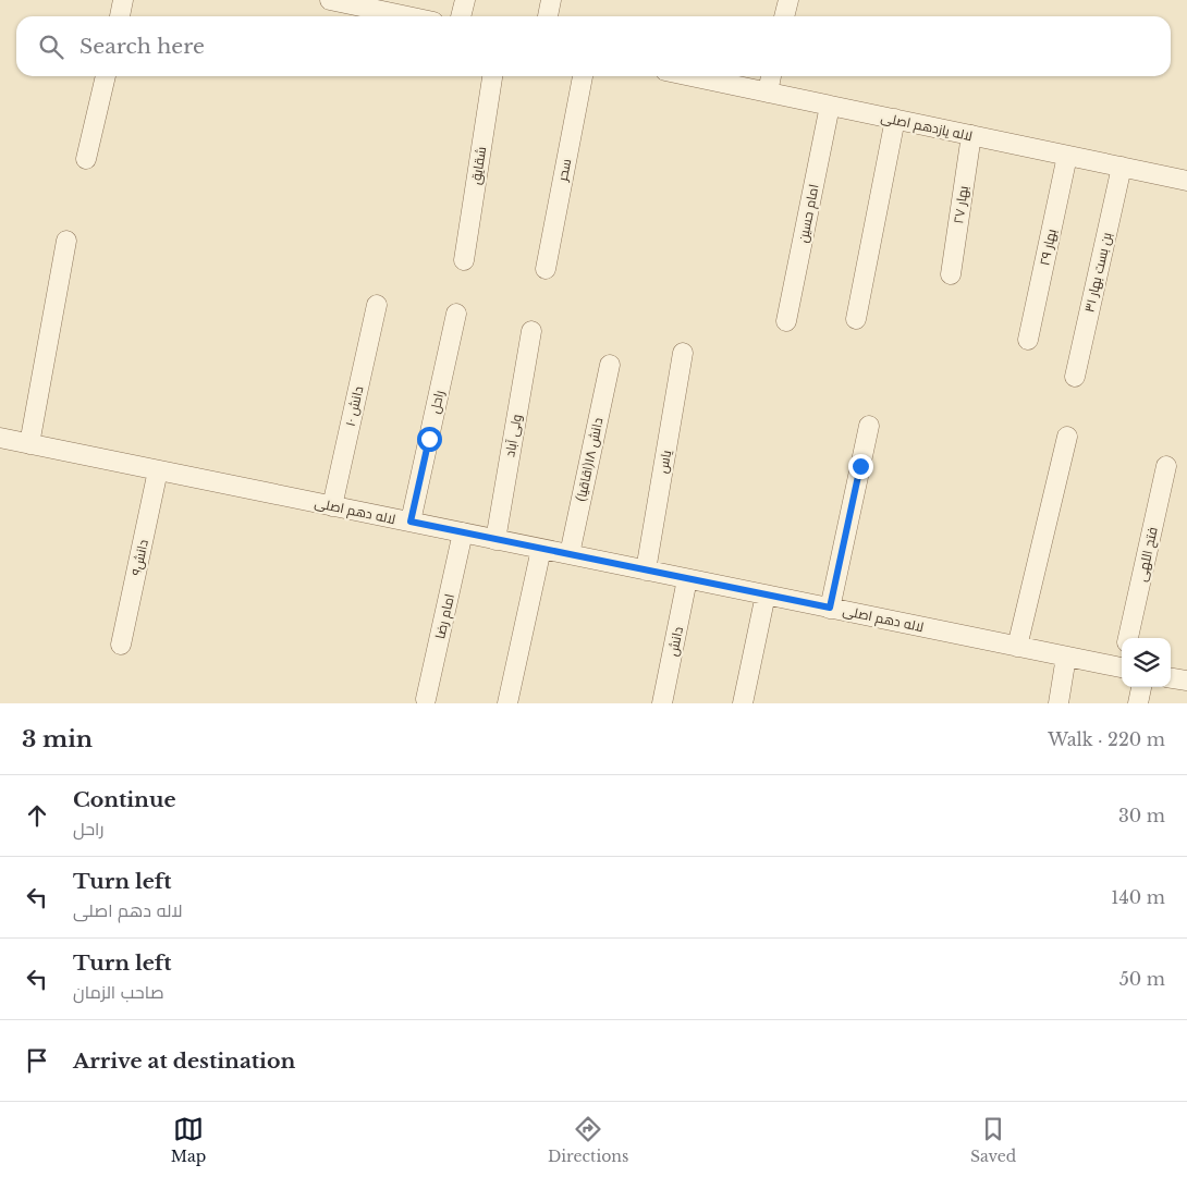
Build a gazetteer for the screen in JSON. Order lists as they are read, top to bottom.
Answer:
{
  "streets": {
    "street": [
      "لاله یازدهم اصلی",
      "شقایق",
      "سحر",
      "بهار ۲۷",
      "امام حسین",
      "بهار ۲۹",
      "بن بست بهار ٣١",
      "راحل",
      "دانش ۱۰",
      "ولی آباد",
      "دانش ۱۸(اقاقیا)",
      "یاس",
      "لاله دهم اصلی",
      "فتح اللهی",
      "دانش۹",
      "امام رضا",
      "دانش"
    ]
  },
  "crossings": [
    ["لاله یازدهم اصلی", "بهار ۲۷"],
    ["لاله یازدهم اصلی", "امام حسین"],
    ["لاله یازدهم اصلی", "بهار ۲۹"],
    ["لاله یازدهم اصلی", "بن بست بهار ٣١"],
    ["راحل", "لاله دهم اصلی"],
    ["دانش ۱۰", "لاله دهم اصلی"],
    ["ولی آباد", "لاله دهم اصلی"],
    ["دانش ۱۸(اقاقیا)", "لاله دهم اصلی"],
    ["یاس", "لاله دهم اصلی"],
    ["لاله دهم اصلی", "دانش۹"],
    ["لاله دهم اصلی", "امام رضا"],
    ["لاله دهم اصلی", "دانش"]
  ],
  "page": {
    "search": "Search here",
    "heading": ["3 min", "Walk · 220 m"],
    "list": [
      ["Continue", "راحل", "30 m"],
      ["Turn left", "لاله دهم اصلی", "140 m"],
      ["Turn left", "صاحب الزمان", "50 m"],
      "Arrive at destination"
    ],
    "nav": ["Map", "Directions", "Saved"]
  }
}
